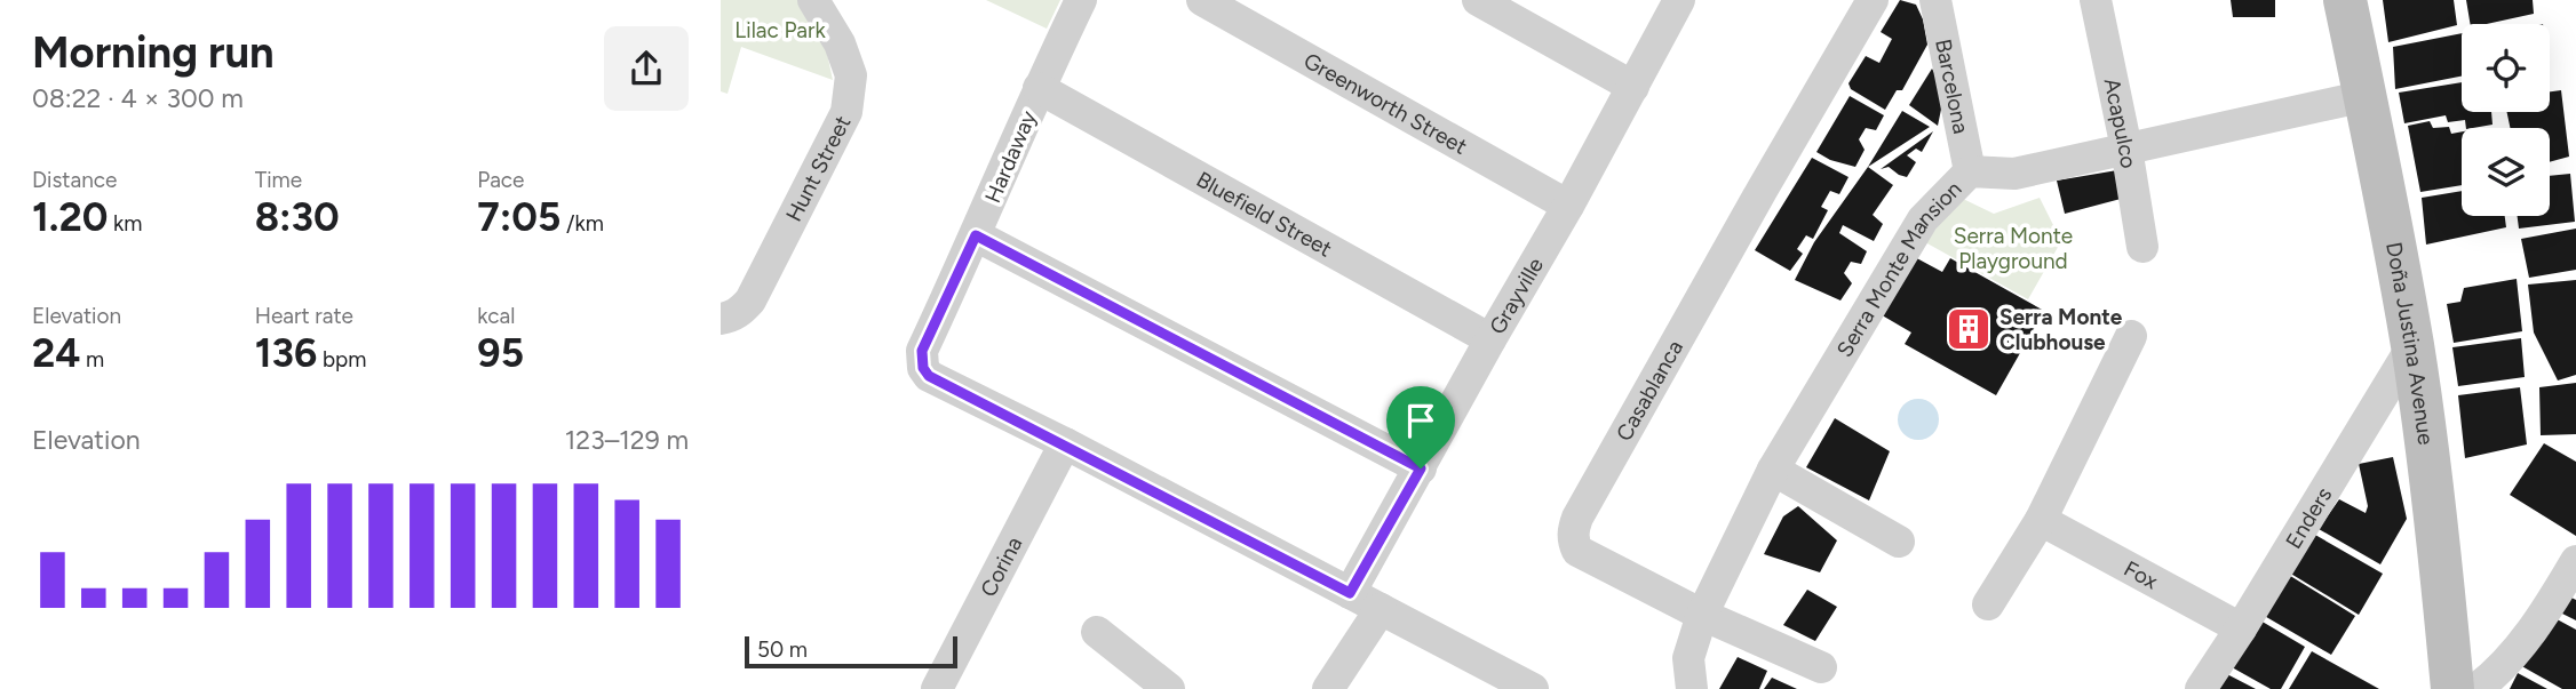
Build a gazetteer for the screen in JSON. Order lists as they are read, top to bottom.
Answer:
{
  "streets": {
    "street": [
      "Barcelona",
      "Greenworth Street",
      "Acapulco",
      "Hardaway",
      "Hunt Street",
      "Bluefield Street",
      "Serra Monte Mansion",
      "Grayville",
      "Doña Justina Avenue",
      "Casablanca",
      "Enders",
      "Corina",
      "Fox"
    ]
  },
  "crossings": [
    ["Barcelona", "Serra Monte Mansion"],
    ["Greenworth Street", "Grayville"],
    ["Acapulco", "Serra Monte Mansion"],
    ["Hardaway", "Bluefield Street"],
    ["Hardaway", "Corina"],
    ["Bluefield Street", "Grayville"],
    ["Serra Monte Mansion", "Doña Justina Avenue"],
    ["Serra Monte Mansion", "Casablanca"],
    ["Doña Justina Avenue", "Enders"],
    ["Enders", "Fox"]
  ],
  "parks": ["Lilac Park", "Serra Monte Playground"],
  "places": {
    "building": ["Serra Monte Clubhouse"]
  },
  "scale_bar": "50 m",
  "page": {
    "heading": ["Morning run", "08:22 · 4 × 300 m"],
    "stats": [
      ["Distance", "1.20 km"],
      ["Time", "8:30"],
      ["Pace", "7:05 /km"],
      ["Elevation", "24 m"],
      ["Heart rate", "136 bpm"],
      ["kcal", "95"]
    ],
    "chart": ["Elevation", "123–129 m"],
    "scale": "50 m"
  }
}
